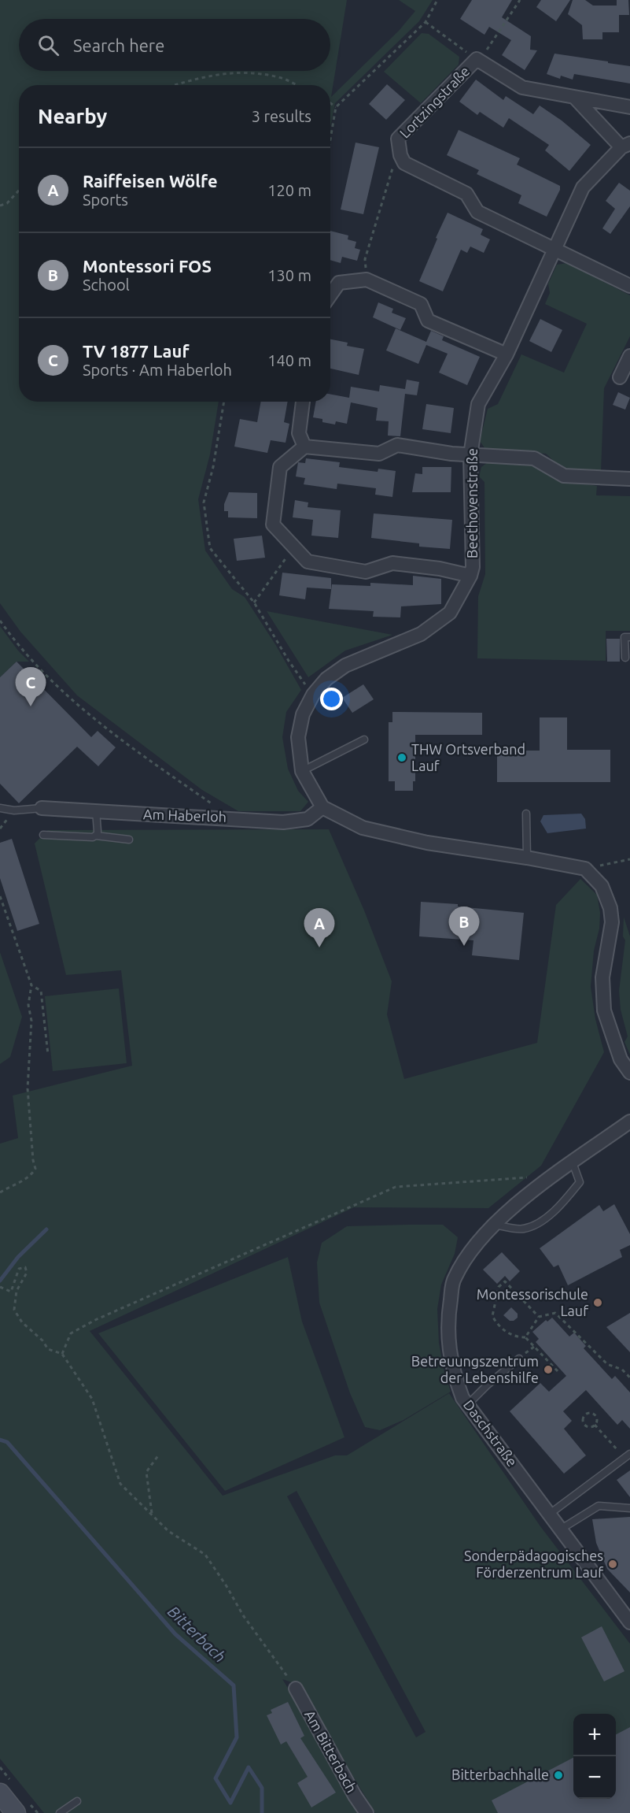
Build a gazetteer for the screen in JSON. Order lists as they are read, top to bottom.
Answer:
{
  "streets": {
    "street": [
      "Lortzingstraße",
      "Beethovenstraße",
      "Am Haberloh",
      "Daschstraße",
      "Am Bitterbach"
    ]
  },
  "crossings": [
    ["Lortzingstraße", "Beethovenstraße"],
    ["Beethovenstraße", "Am Haberloh"]
  ],
  "water": ["Bitterbach"],
  "places": [
    "THW Ortsverband Lauf",
    "Montessorischule Lauf",
    "Betreuungszentrum der Lebenshilfe",
    "Sonderpädagogisches Förderzentrum Lauf",
    "Bitterbachhalle"
  ],
  "page": {
    "search": "Search here",
    "heading": ["Nearby", "3 results"],
    "list": [
      {
        "mark": "A",
        "name": "Raiffeisen Wölfe",
        "note": "Sports",
        "value": "120 m"
      },
      {
        "mark": "B",
        "name": "Montessori FOS",
        "note": "School",
        "value": "130 m"
      },
      {
        "mark": "C",
        "name": "TV 1877 Lauf",
        "note": "Sports · Am Haberloh",
        "value": "140 m"
      }
    ],
    "pins": ["C", "B", "A"],
    "map_buttons": ["+", "−"]
  }
}
